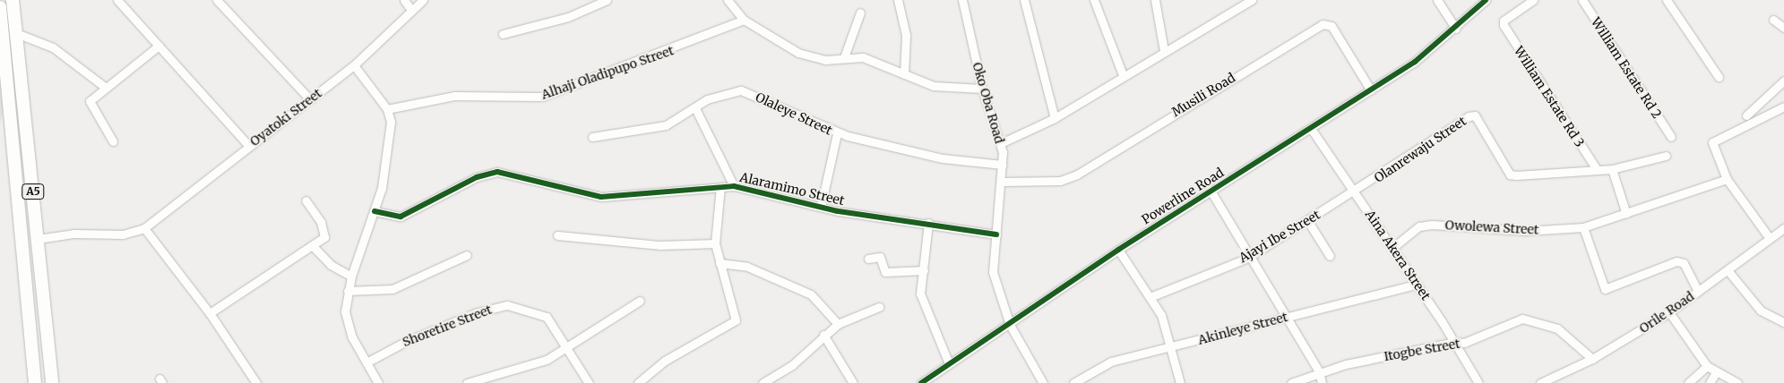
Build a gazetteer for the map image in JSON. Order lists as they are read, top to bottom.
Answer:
{
  "streets": {
    "highway": ["A5"],
    "street": [
      "William Estate Rd 2",
      "Alhaji Oladipupo Street",
      "Musili Road",
      "William Estate Rd 3",
      "Oko Oba Road",
      "Olaleye Street",
      "Oyatoki Street",
      "Olanrewaju Street",
      "Alaramimo Street",
      "Powerline Road",
      "Owolewa Street",
      "Ajayi Ibe Street",
      "Aina Akera Street",
      "Orile Road",
      "Shoretire Street",
      "Akinleye Street",
      "Itogbe Street"
    ]
  },
  "crossings": [
    ["Musili Road", "Oko Oba Road"],
    ["Musili Road", "Powerline Road"],
    ["William Estate Rd 3", "Olanrewaju Street"],
    ["Oko Oba Road", "Olaleye Street"],
    ["Oko Oba Road", "Alaramimo Street"],
    ["Oko Oba Road", "Powerline Road"],
    ["Olanrewaju Street", "Ajayi Ibe Street"],
    ["Olanrewaju Street", "Aina Akera Street"],
    ["Powerline Road", "Aina Akera Street"],
    ["Owolewa Street", "Aina Akera Street"],
    ["Ajayi Ibe Street", "Aina Akera Street"],
    ["Aina Akera Street", "Akinleye Street"],
    ["Aina Akera Street", "Itogbe Street"],
    ["Orile Road", "Itogbe Street"]
  ]
}
